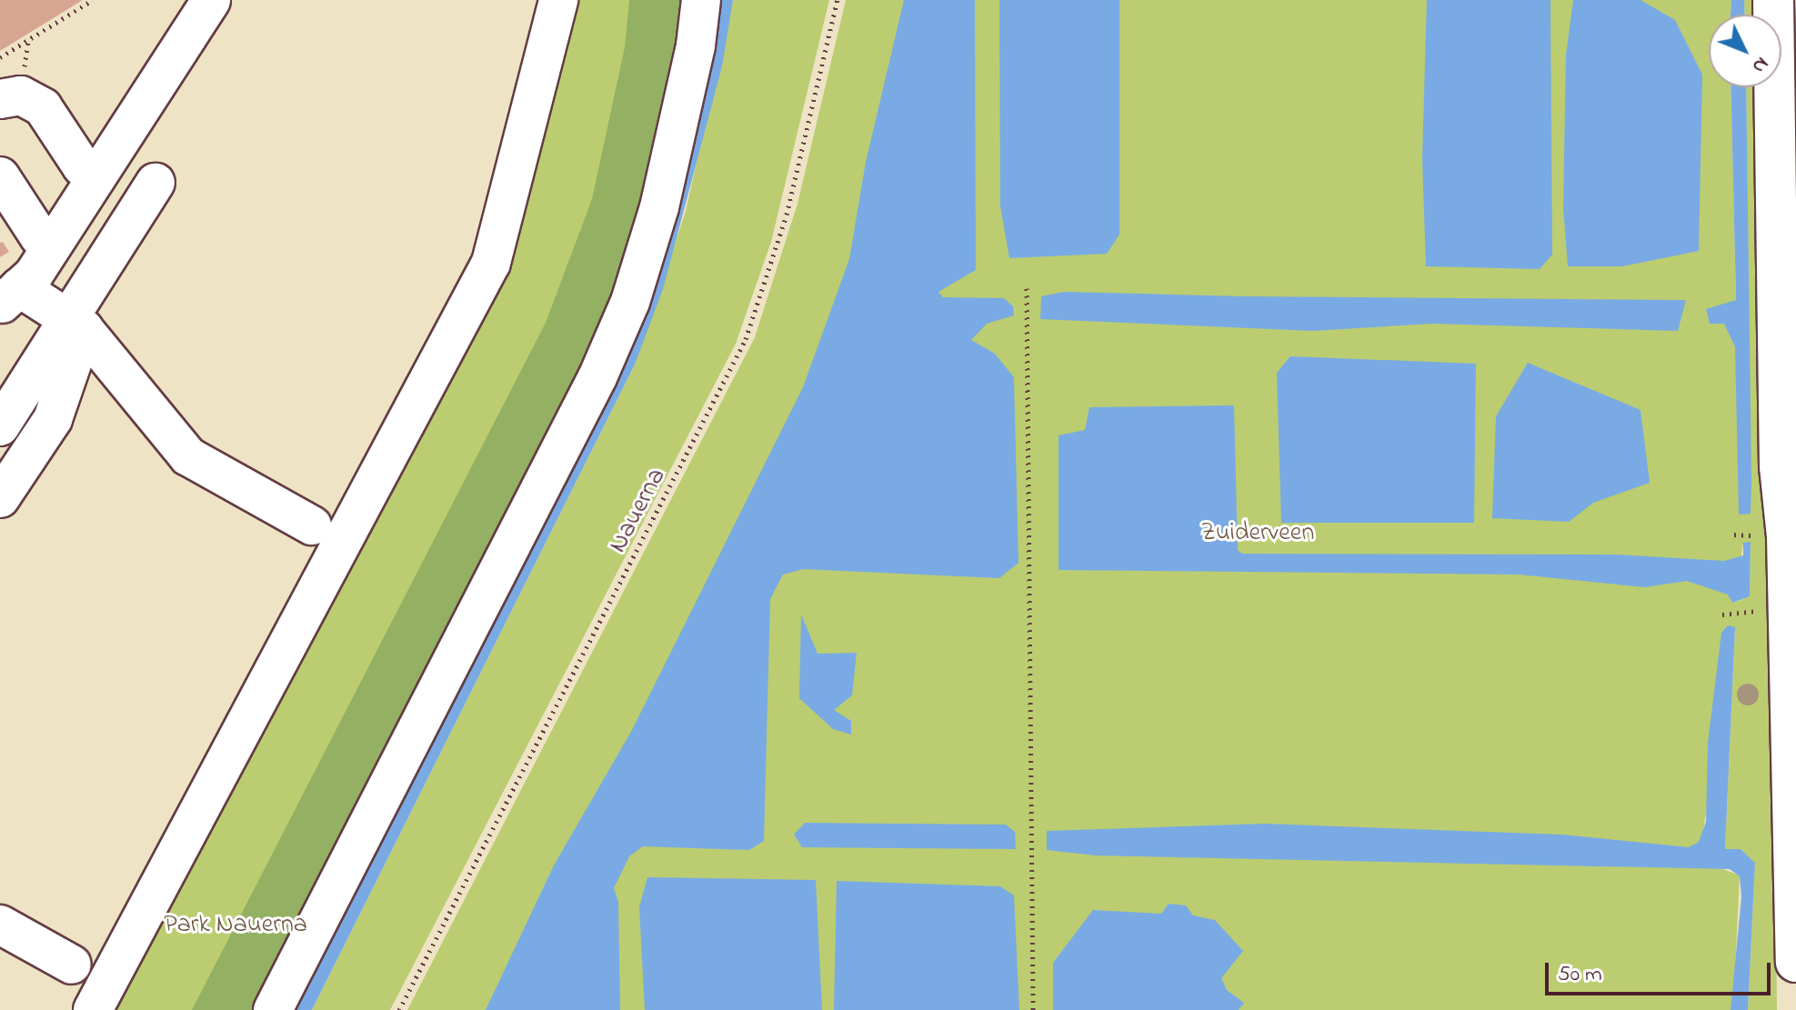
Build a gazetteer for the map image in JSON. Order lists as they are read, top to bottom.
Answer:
{
  "streets": {
    "path": ["Nauerna"]
  },
  "parks": ["Zuiderveen", "Park Nauerna"],
  "scale_bar": "50 m",
  "north": "bottom right"
}
